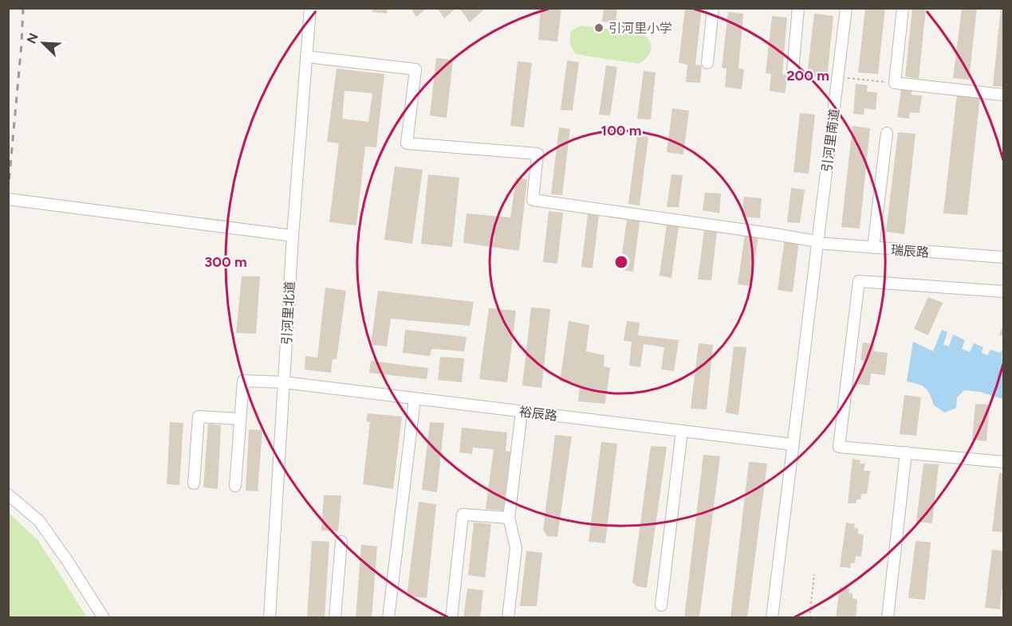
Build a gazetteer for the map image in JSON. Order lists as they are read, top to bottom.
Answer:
{
  "streets": {
    "street": [
      "引河里南道",
      "瑞辰路",
      "引河里北道",
      "裕辰路"
    ]
  },
  "crossings": [
    ["引河里南道", "瑞辰路"],
    ["引河里南道", "裕辰路"],
    ["瑞辰路", "引河里北道"],
    ["引河里北道", "裕辰路"]
  ],
  "places": ["引河里小学"],
  "north": "top left",
  "rings": ["200 m", "100 m", "300 m"]
}
